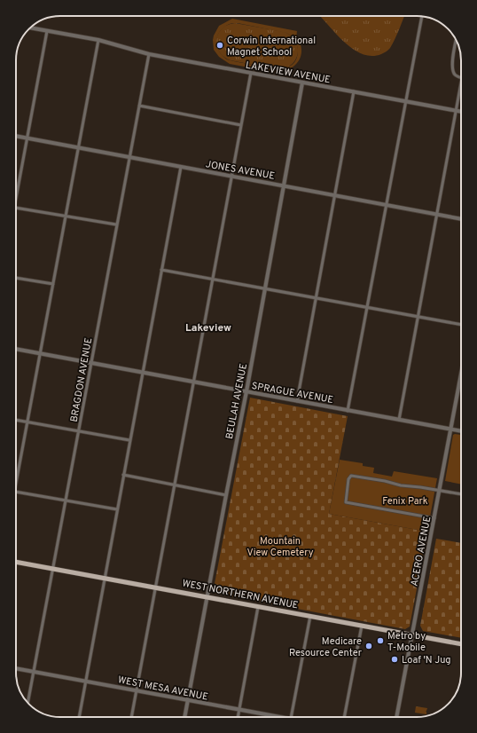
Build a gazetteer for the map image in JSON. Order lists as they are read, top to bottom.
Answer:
{
  "streets": {
    "main road": ["WEST NORTHERN AVENUE"],
    "street": [
      "LAKEVIEW AVENUE",
      "JONES AVENUE",
      "BRAGDON AVENUE",
      "SPRAGUE AVENUE",
      "BEULAH AVENUE",
      "ACERO AVENUE",
      "WEST MESA AVENUE"
    ]
  },
  "crossings": [
    ["LAKEVIEW AVENUE", "BRAGDON AVENUE"],
    ["LAKEVIEW AVENUE", "BEULAH AVENUE"],
    ["JONES AVENUE", "BRAGDON AVENUE"],
    ["JONES AVENUE", "BEULAH AVENUE"],
    ["BRAGDON AVENUE", "SPRAGUE AVENUE"],
    ["BRAGDON AVENUE", "WEST NORTHERN AVENUE"],
    ["BRAGDON AVENUE", "WEST MESA AVENUE"],
    ["SPRAGUE AVENUE", "BEULAH AVENUE"],
    ["SPRAGUE AVENUE", "ACERO AVENUE"],
    ["BEULAH AVENUE", "WEST NORTHERN AVENUE"],
    ["BEULAH AVENUE", "WEST MESA AVENUE"],
    ["ACERO AVENUE", "WEST NORTHERN AVENUE"]
  ],
  "districts": ["Lakeview"],
  "parks": ["Fenix Park", "Mountain View Cemetery"],
  "places": [
    "Corwin International Magnet School",
    "Metro by T-Mobile",
    "Medicare Resource Center",
    "Loaf 'N Jug"
  ]
}
